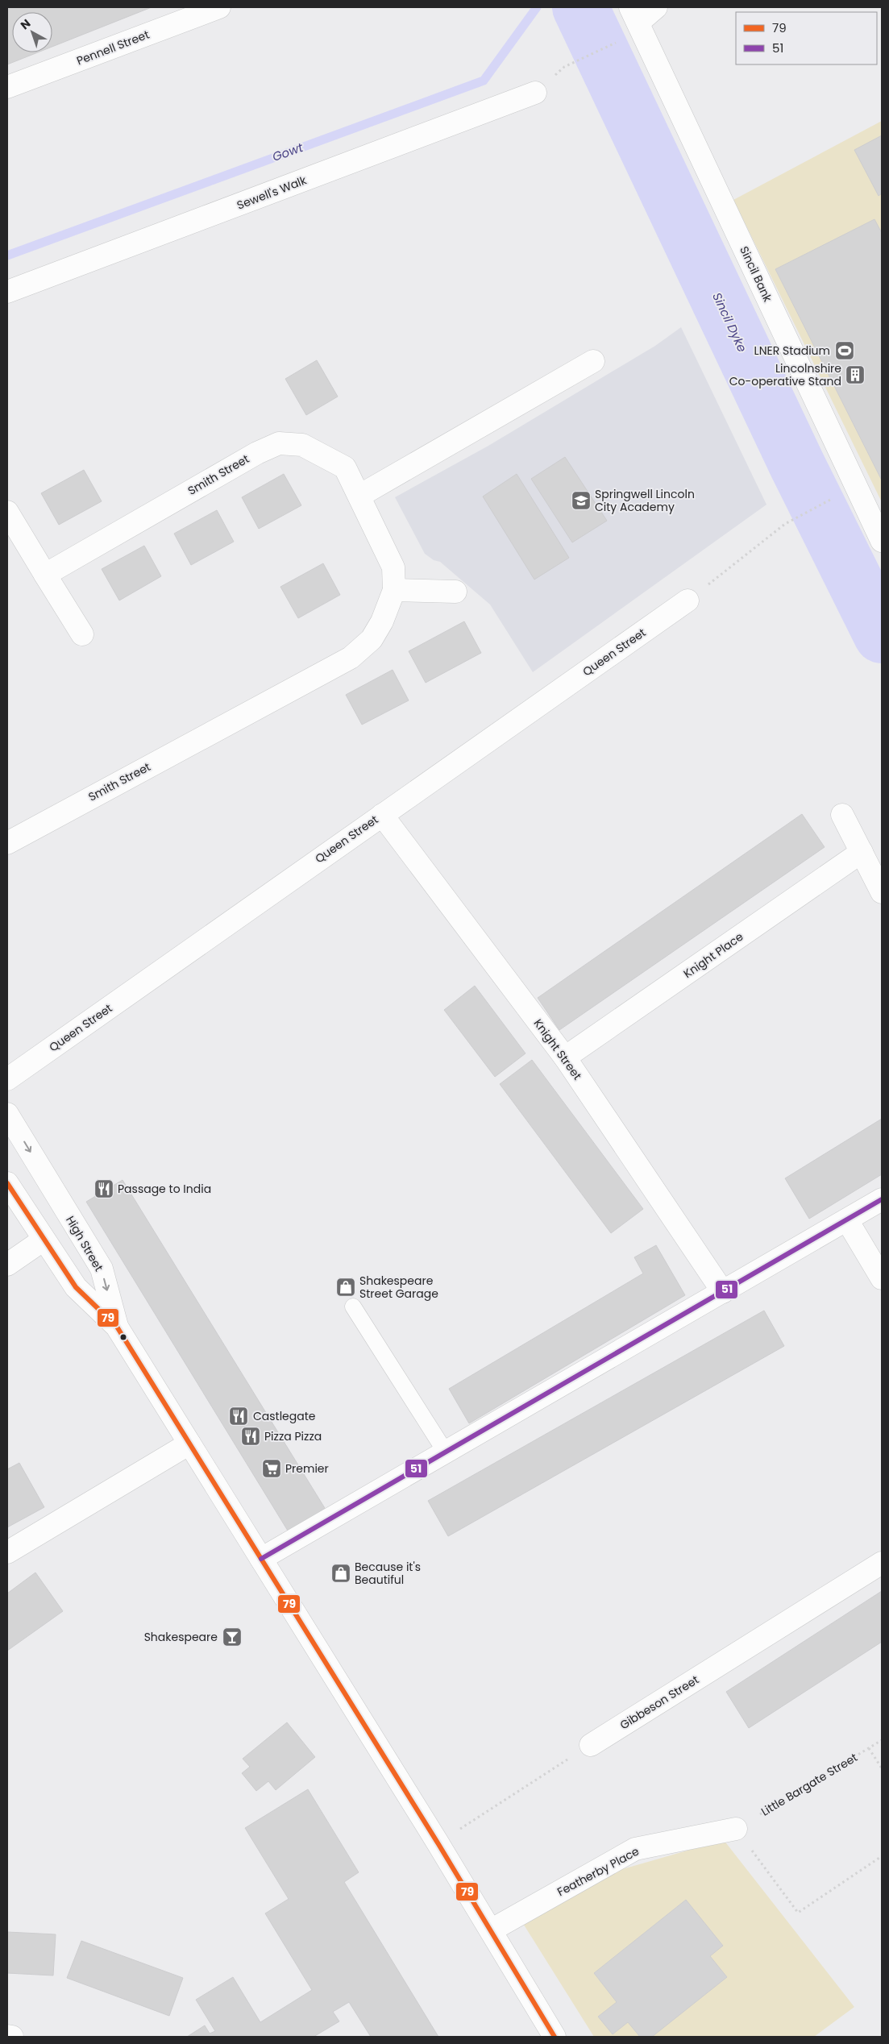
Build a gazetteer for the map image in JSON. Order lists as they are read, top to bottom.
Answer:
{
  "streets": {
    "street": [
      "Pennell Street",
      "Sewell's Walk",
      "Sincil Bank",
      "Smith Street",
      "Queen Street",
      "Knight Place",
      "Knight Street",
      "High Street",
      "Gibbeson Street",
      "Featherby Place"
    ],
    "path": ["Little Bargate Street"]
  },
  "crossings": [
    ["Queen Street", "Knight Street"],
    ["Knight Place", "Knight Street"],
    ["Little Bargate Street", "Featherby Place"]
  ],
  "water": ["Gowt", "Sincil Dyke"],
  "places": {
    "sports": ["LNER Stadium"],
    "building": ["Lincolnshire Co-operative Stand"],
    "school or university": ["Springwell Lincoln City Academy"],
    "restaurant": ["Passage to India", "Castlegate", "Pizza Pizza"],
    "shop": ["Shakespeare Street Garage", "Because it's Beautiful"],
    "supermarket": ["Premier"],
    "bar": ["Shakespeare"]
  },
  "lines": ["transit line 79", "transit line 51"],
  "legend": ["79", "51"],
  "north": "top left"
}
